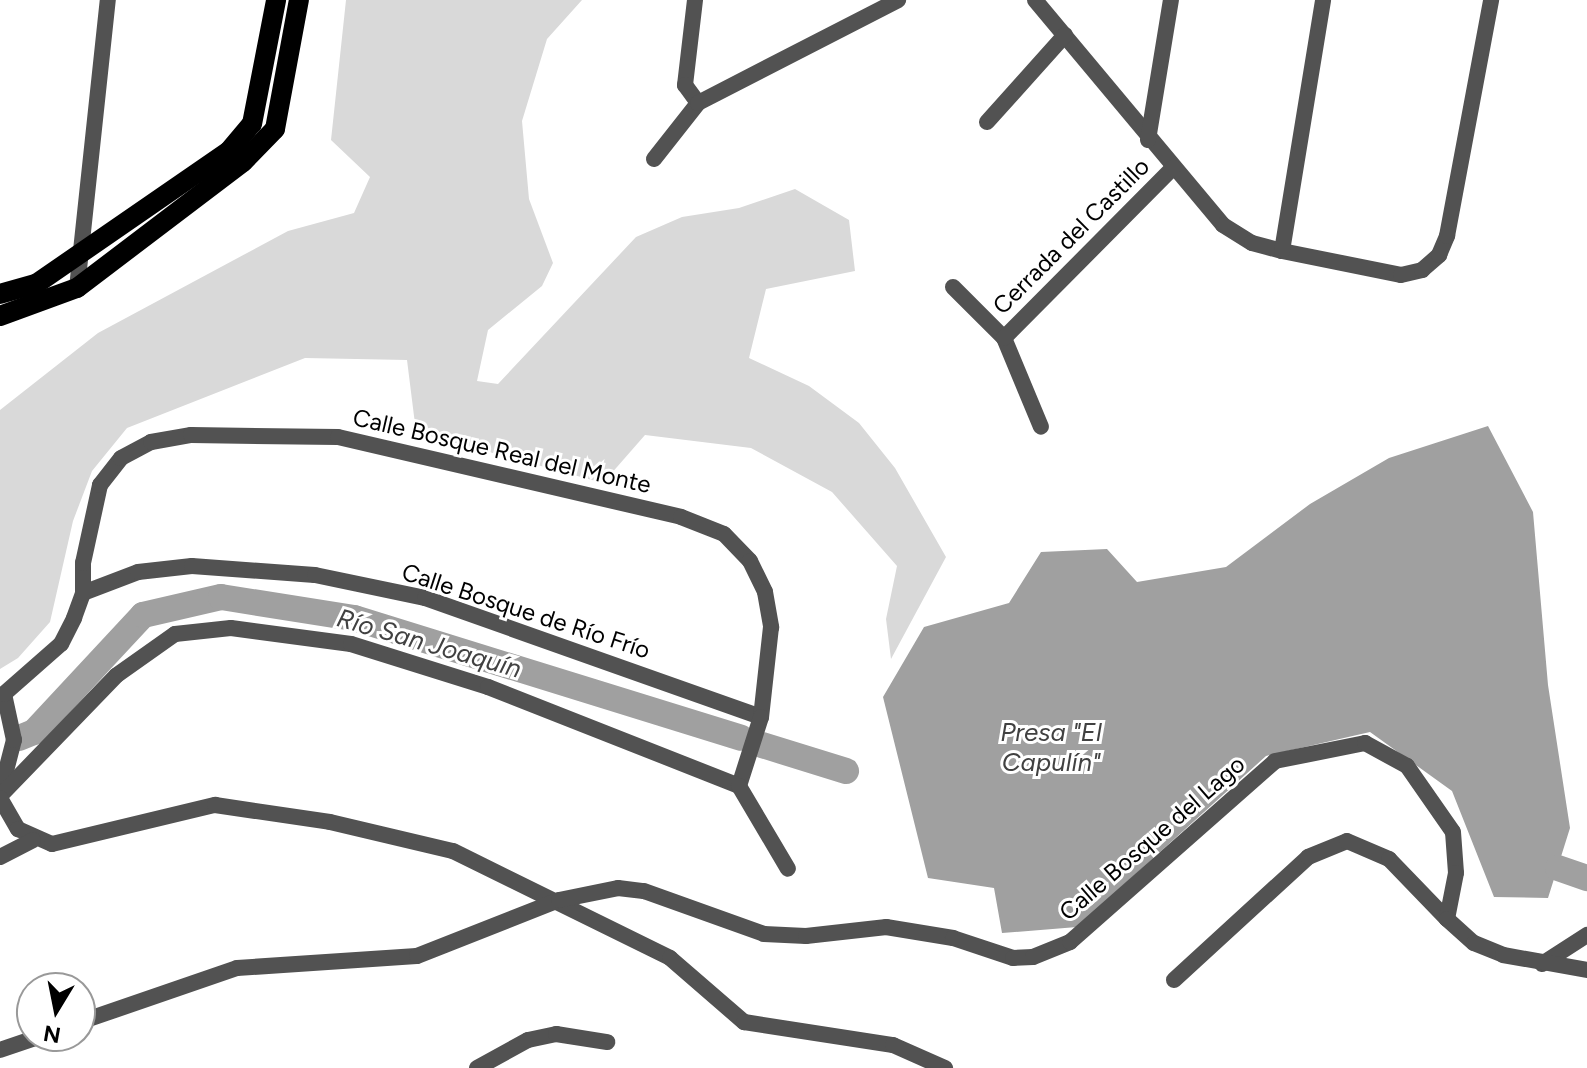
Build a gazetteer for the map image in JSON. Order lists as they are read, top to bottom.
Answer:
{
  "streets": {
    "street": [
      "Cerrada del Castillo",
      "Calle Bosque Real del Monte",
      "Calle Bosque de Río Frío",
      "Calle Bosque del Lago"
    ]
  },
  "crossings": [
    ["Calle Bosque Real del Monte", "Calle Bosque de Río Frío"]
  ],
  "water": ["Río San Joaquín", "Presa \"El Capulín\""],
  "north": "bottom"
}
